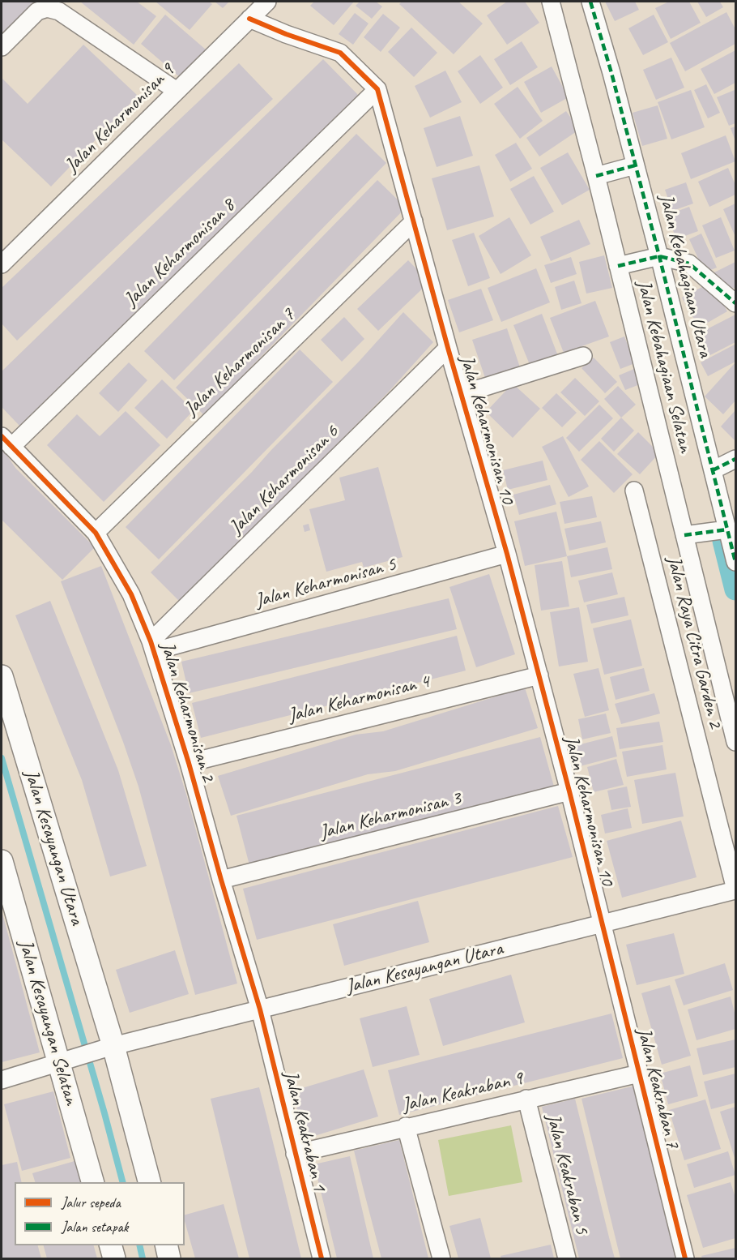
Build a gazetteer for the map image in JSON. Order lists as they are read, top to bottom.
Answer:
{
  "streets": {
    "street": [
      "Jalan Keharmonisan 9",
      "Jalan Keharmonisan 8",
      "Jalan Kebahagiaan Utara",
      "Jalan Keharmonisan 7",
      "Jalan Kebahagiaan Selatan",
      "Jalan Keharmonisan 10",
      "Jalan Keharmonisan 6",
      "Jalan Keharmonisan 5",
      "Jalan Raya Citra Garden 2",
      "Jalan Keharmonisan 4",
      "Jalan Keharmonisan 2",
      "Jalan Keharmonisan 3",
      "Jalan Kesayangan Utara",
      "Jalan Kesayangan Selatan",
      "Jalan Keakraban 7",
      "Jalan Keakraban 9",
      "Jalan Keakraban 1",
      "Jalan Keakraban 5"
    ]
  },
  "crossings": [
    ["Jalan Keharmonisan 8", "Jalan Keharmonisan 10"],
    ["Jalan Keharmonisan 8", "Jalan Keharmonisan 2"],
    ["Jalan Keharmonisan 7", "Jalan Keharmonisan 10"],
    ["Jalan Keharmonisan 7", "Jalan Keharmonisan 2"],
    ["Jalan Keharmonisan 10", "Jalan Keharmonisan 6"],
    ["Jalan Keharmonisan 10", "Jalan Keharmonisan 5"],
    ["Jalan Keharmonisan 10", "Jalan Keharmonisan 4"],
    ["Jalan Keharmonisan 10", "Jalan Keharmonisan 3"],
    ["Jalan Keharmonisan 10", "Jalan Kesayangan Utara"],
    ["Jalan Keharmonisan 10", "Jalan Keakraban 7"],
    ["Jalan Keharmonisan 6", "Jalan Keharmonisan 5"],
    ["Jalan Keharmonisan 6", "Jalan Keharmonisan 2"],
    ["Jalan Keharmonisan 5", "Jalan Keharmonisan 2"],
    ["Jalan Raya Citra Garden 2", "Jalan Kesayangan Utara"],
    ["Jalan Keharmonisan 4", "Jalan Keharmonisan 2"],
    ["Jalan Keharmonisan 2", "Jalan Keharmonisan 3"],
    ["Jalan Keharmonisan 2", "Jalan Kesayangan Utara"],
    ["Jalan Keharmonisan 2", "Jalan Keakraban 1"],
    ["Jalan Kesayangan Utara", "Jalan Kesayangan Selatan"],
    ["Jalan Kesayangan Utara", "Jalan Keakraban 7"],
    ["Jalan Kesayangan Utara", "Jalan Keakraban 1"],
    ["Jalan Keakraban 7", "Jalan Keakraban 9"],
    ["Jalan Keakraban 9", "Jalan Keakraban 1"],
    ["Jalan Keakraban 9", "Jalan Keakraban 5"]
  ],
  "legend": ["Jalur sepeda", "Jalan setapak"]
}
